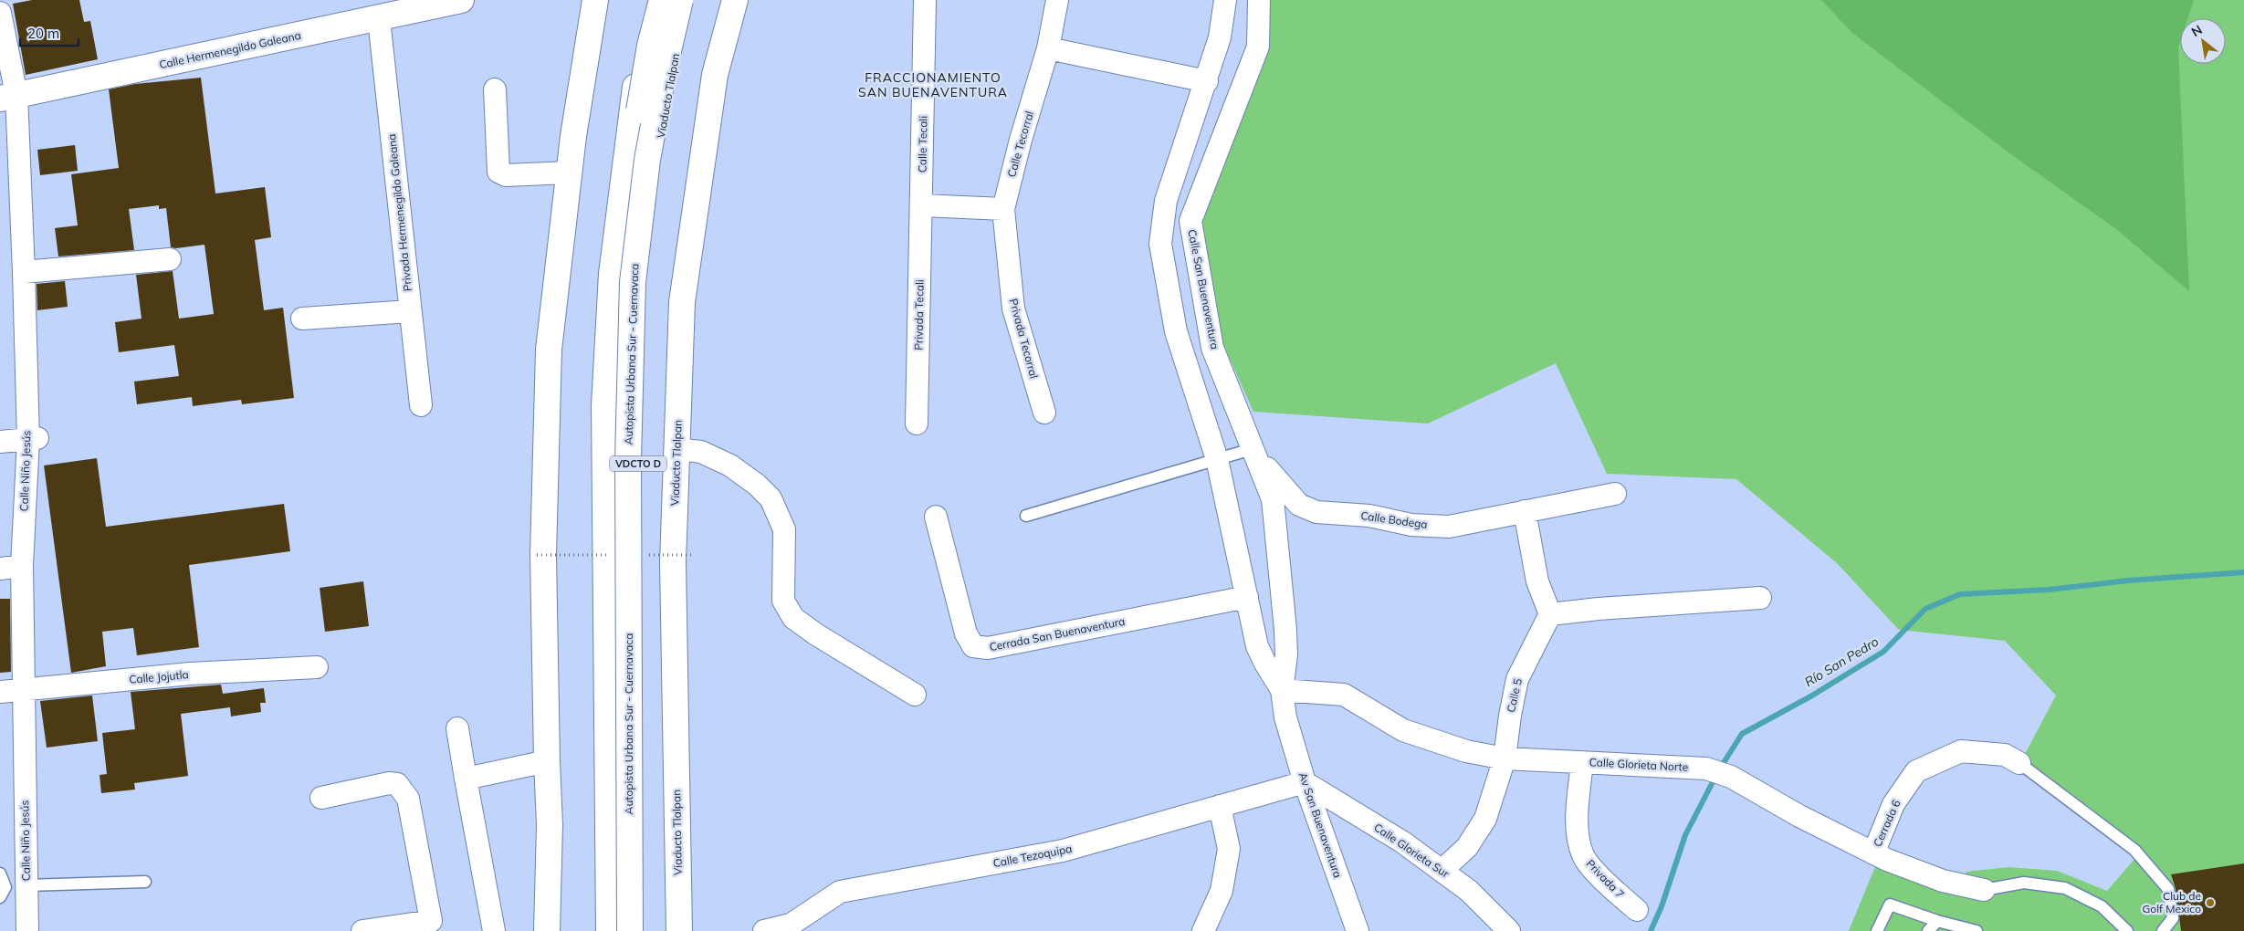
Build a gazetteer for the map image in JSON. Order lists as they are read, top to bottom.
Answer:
{
  "streets": {
    "main road": [
      "Calle Hermenegildo Galeana",
      "Viaducto Tlalpan",
      "Autopista Urbana Sur - Cuernavaca",
      "VDCTO D"
    ],
    "street": [
      "Calle Tecali",
      "Calle Tecorral",
      "Privada Hermenegildo Galeana",
      "Calle San Buenaventura",
      "Privada Tecali",
      "Privada Tecorral",
      "Calle Niño Jesús",
      "Calle Bodega",
      "Cerrada San Buenaventura",
      "Calle Jojutla",
      "Calle 5",
      "Calle Glorieta Norte",
      "Cerrada 6",
      "Av San Buenaventura",
      "Calle Glorieta Sur",
      "Calle Tezoquipa",
      "Privada 7"
    ]
  },
  "crossings": [
    ["Calle Hermenegildo Galeana", "Privada Hermenegildo Galeana"],
    ["Calle Hermenegildo Galeana", "Calle Niño Jesús"],
    ["Calle Tecali", "Privada Tecali"],
    ["Calle Tecorral", "Privada Tecorral"],
    ["Calle San Buenaventura", "Calle Bodega"],
    ["Calle San Buenaventura", "Cerrada San Buenaventura"],
    ["Calle San Buenaventura", "Calle Glorieta Norte"],
    ["Calle San Buenaventura", "Av San Buenaventura"],
    ["Calle Niño Jesús", "Calle Jojutla"],
    ["Calle 5", "Calle Glorieta Norte"],
    ["Calle 5", "Calle Glorieta Sur"],
    ["Calle Glorieta Norte", "Cerrada 6"],
    ["Calle Glorieta Norte", "Privada 7"],
    ["Av San Buenaventura", "Calle Glorieta Sur"],
    ["Av San Buenaventura", "Calle Tezoquipa"],
    ["Calle Glorieta Sur", "Calle Tezoquipa"]
  ],
  "districts": ["FRACCIONAMIENTO SAN BUENAVENTURA"],
  "water": ["Río San Pedro"],
  "places": ["Club de Golf Mexico"],
  "scale_bar": "20 m",
  "north": "top left"
}
